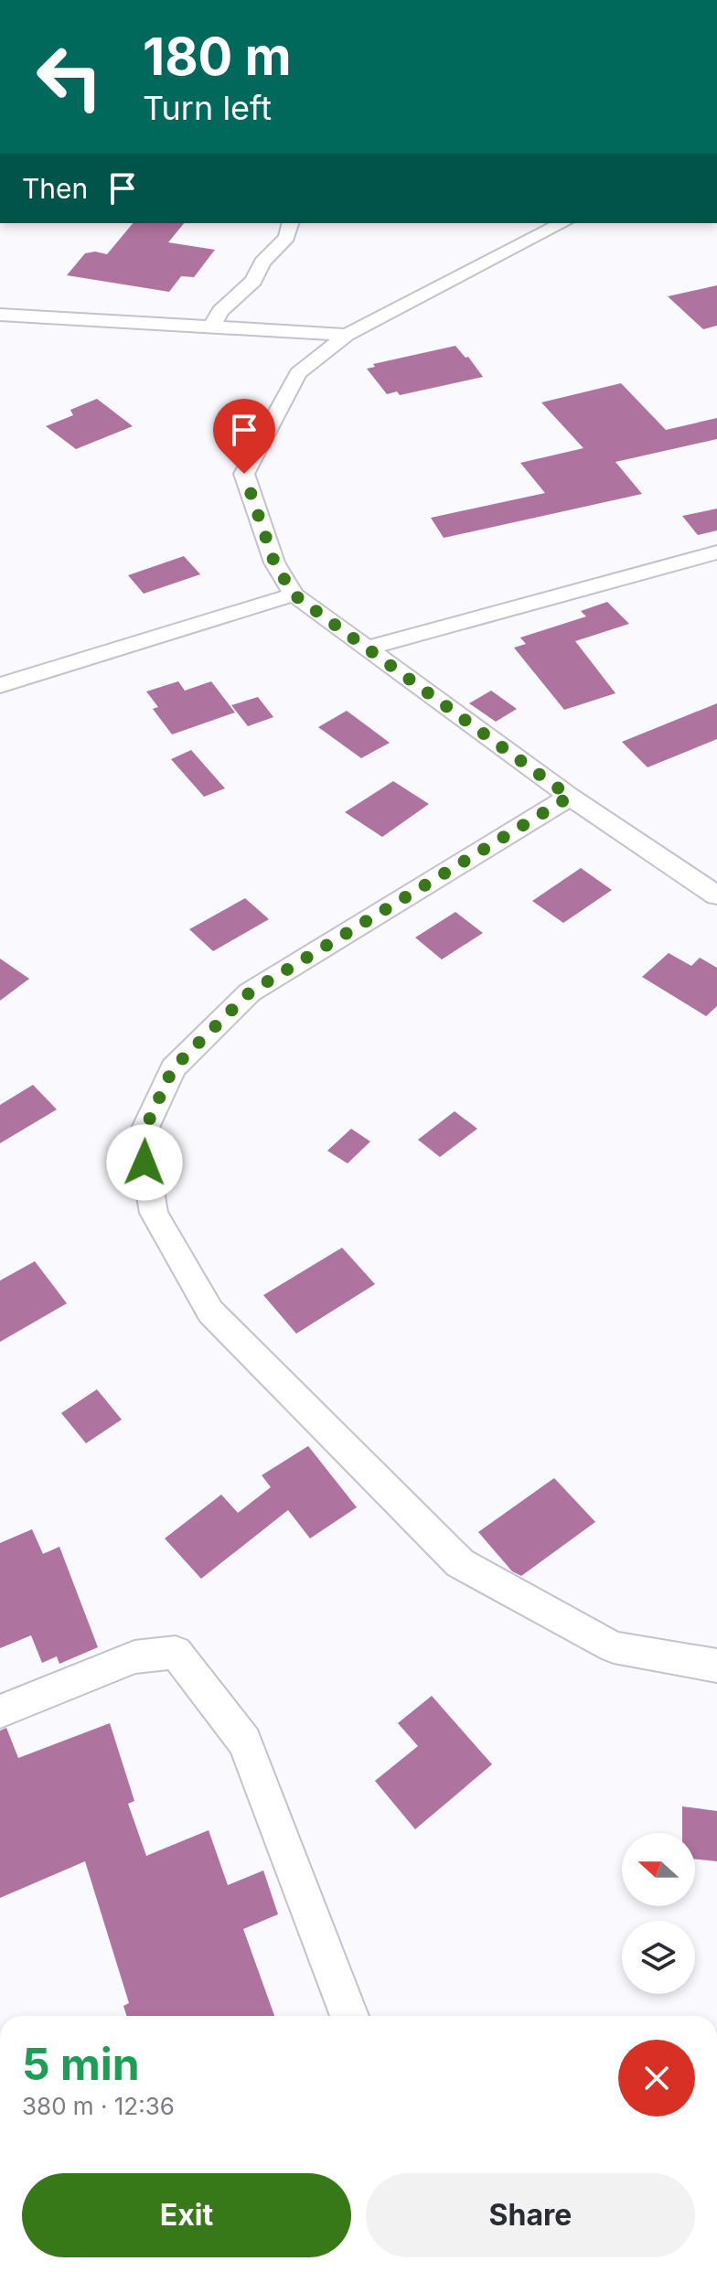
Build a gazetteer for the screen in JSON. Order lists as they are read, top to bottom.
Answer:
{
  "north": "left",
  "page": {
    "turn": ["180 m", "Turn left"],
    "then": "Then",
    "heading": ["5 min", "380 m · 12:36"],
    "buttons": ["Exit", "Share"]
  }
}
